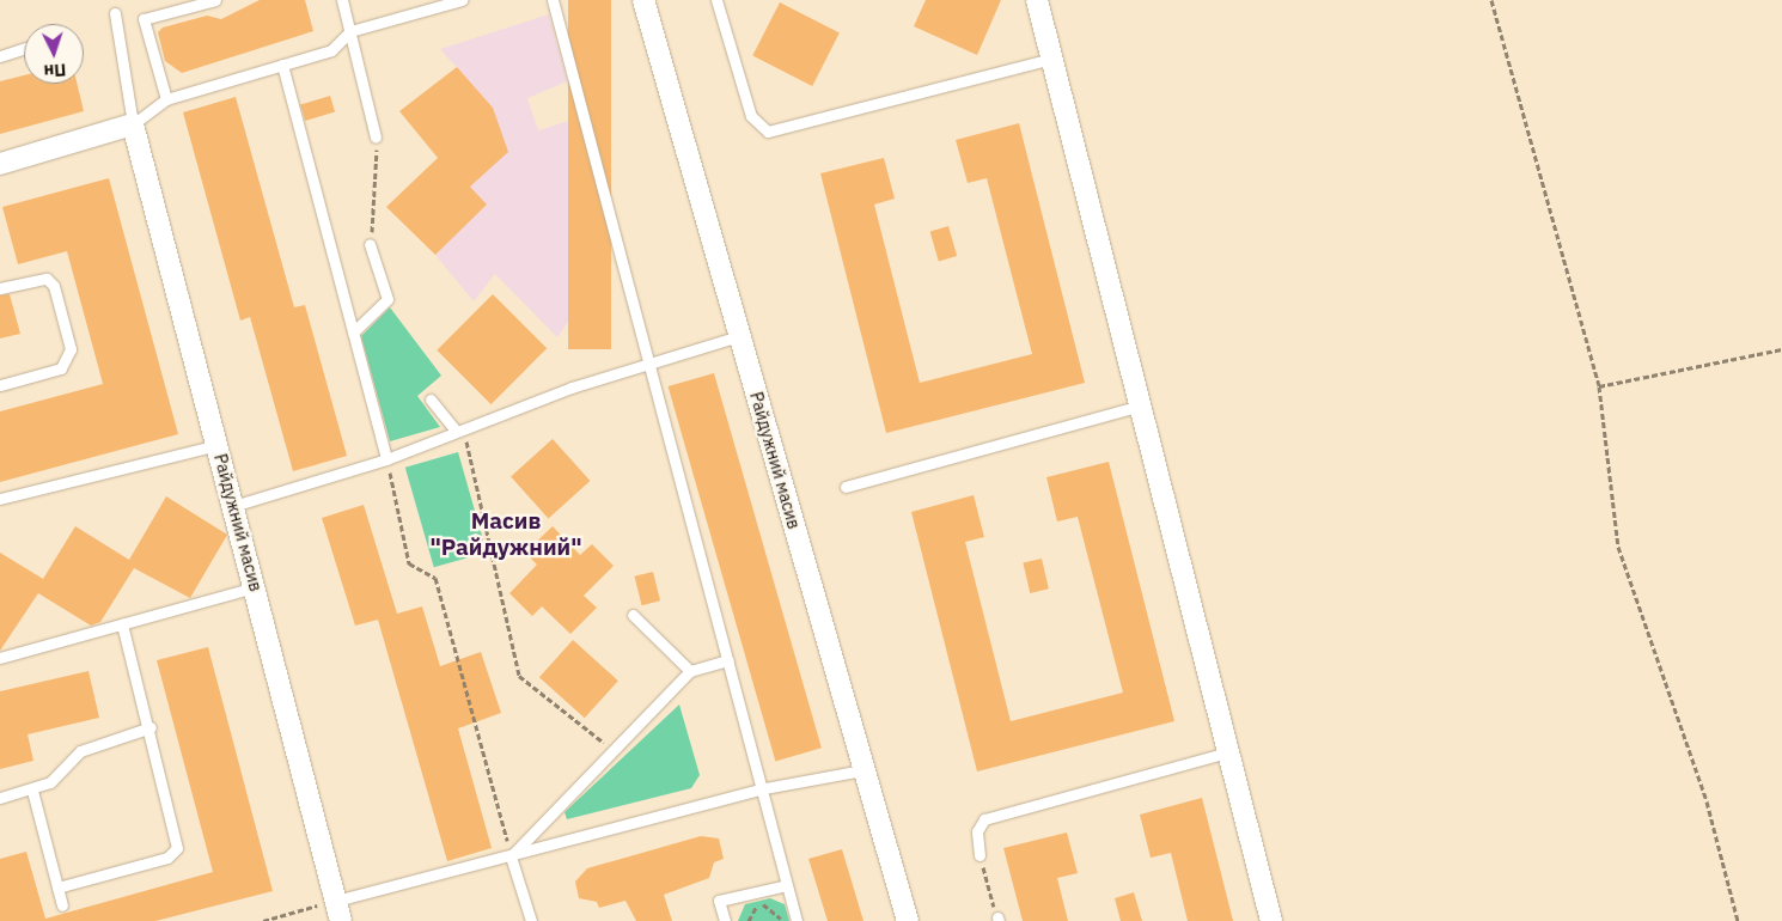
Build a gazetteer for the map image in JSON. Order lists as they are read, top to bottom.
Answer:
{
  "streets": {
    "street": ["Райдужний масив"]
  },
  "districts": ["Масив \"Райдужний\""],
  "north": "bottom"
}
